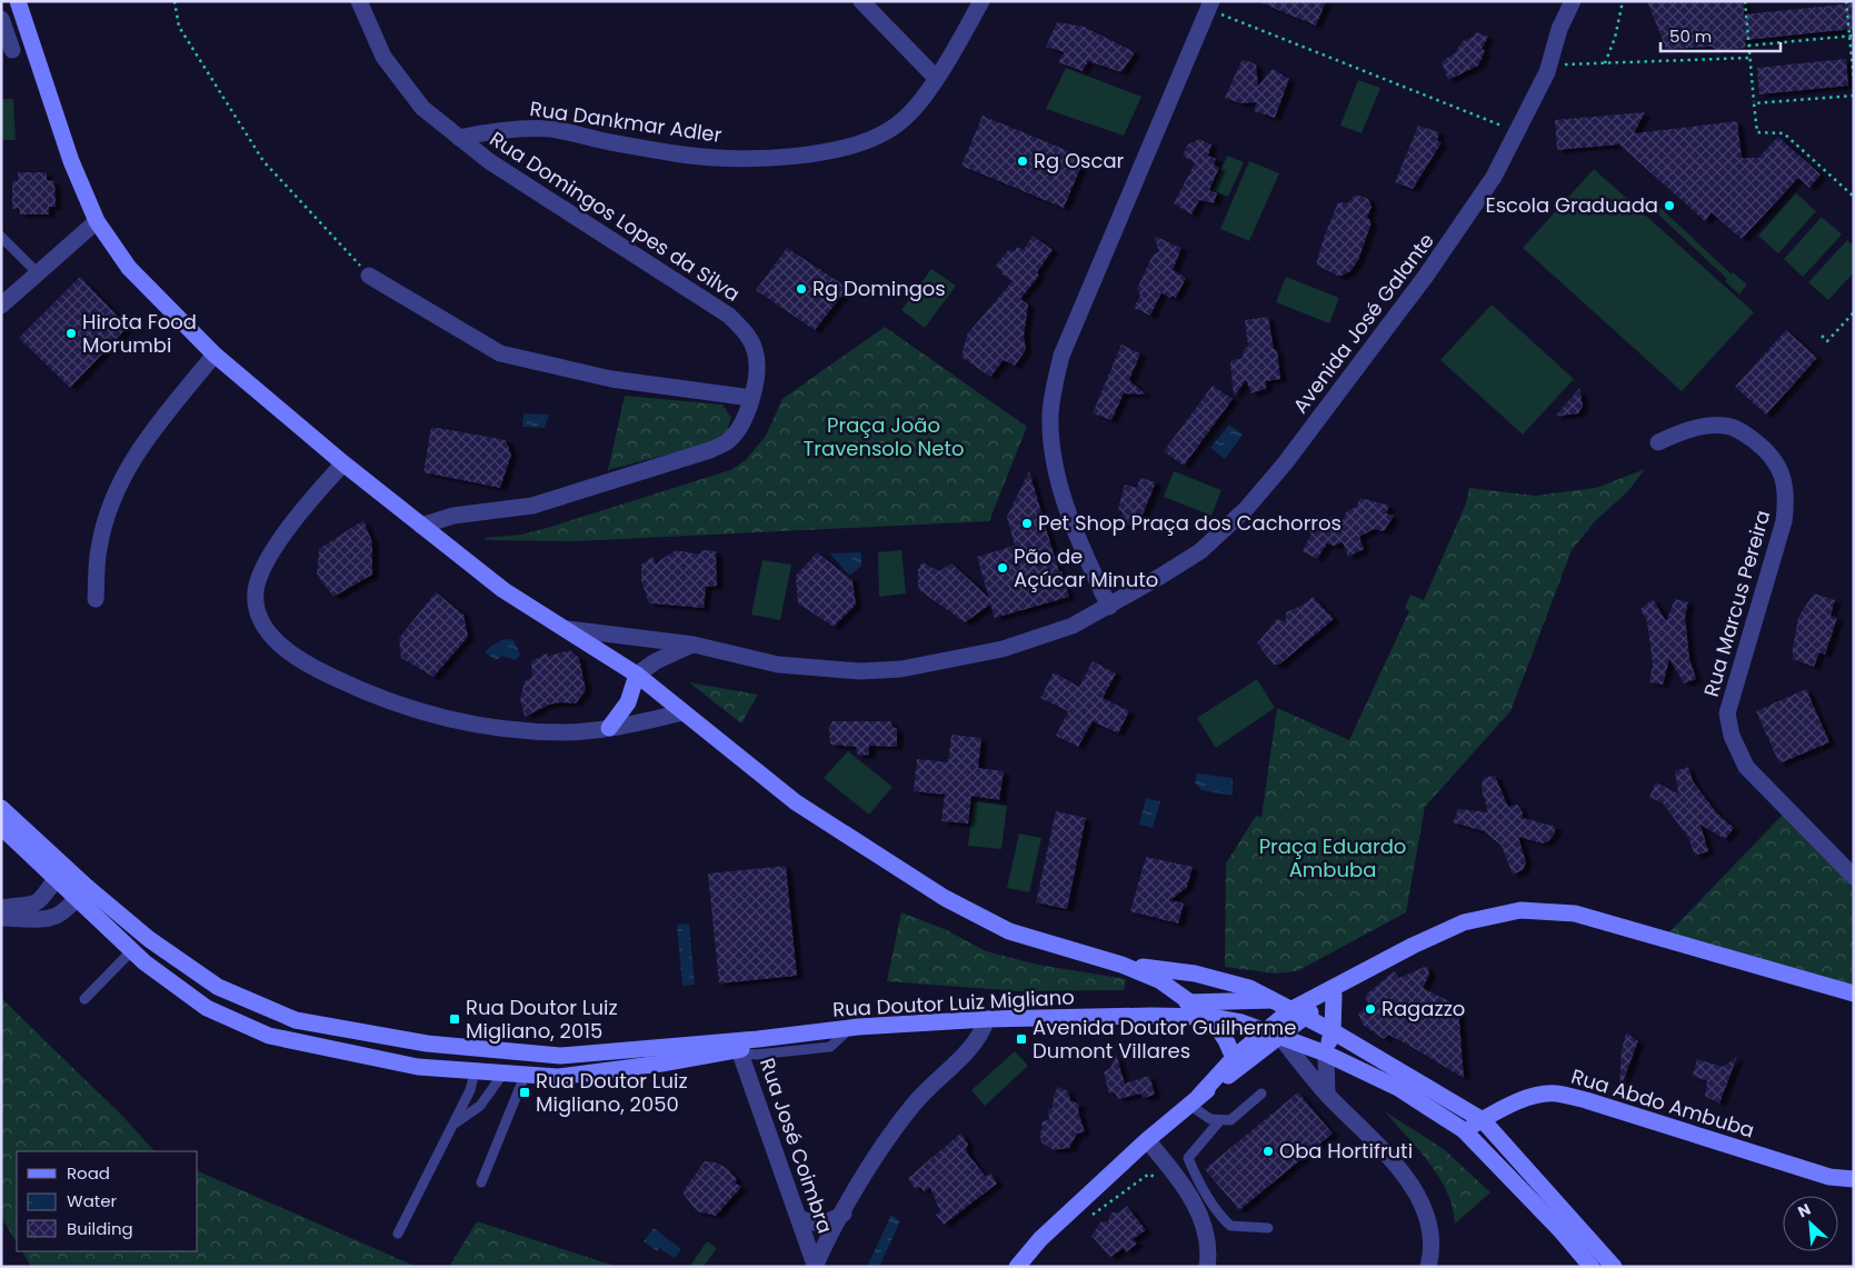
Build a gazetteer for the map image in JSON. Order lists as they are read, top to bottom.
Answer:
{
  "streets": {
    "main road": ["Rua Doutor Luiz Migliano", "Rua Abdo Ambuba"],
    "street": [
      "Rua Dankmar Adler",
      "Rua Domingos Lopes da Silva",
      "Avenida José Galante",
      "Rua Marcus Pereira",
      "Rua José Coimbra"
    ]
  },
  "crossings": [
    ["Rua Dankmar Adler", "Rua Domingos Lopes da Silva"],
    ["Rua Doutor Luiz Migliano", "Rua José Coimbra"]
  ],
  "parks": ["Praça João Travensolo Neto", "Praça Eduardo Ambuba"],
  "places": {
    "other": [
      "Rg Oscar",
      "Escola Graduada",
      "Rg Domingos",
      "Hirota Food Morumbi",
      "Pet Shop Praça dos Cachorros",
      "Pão de Açúcar Minuto",
      "Ragazzo",
      "Oba Hortifruti"
    ],
    "transit": ["Rua Doutor Luiz Migliano, 2015", "Avenida Doutor Guilherme Dumont Villares", "Rua Doutor Luiz Migliano, 2050"]
  },
  "legend": ["Road", "Water", "Building"],
  "scale_bar": "50 m",
  "north": "top left"
}
